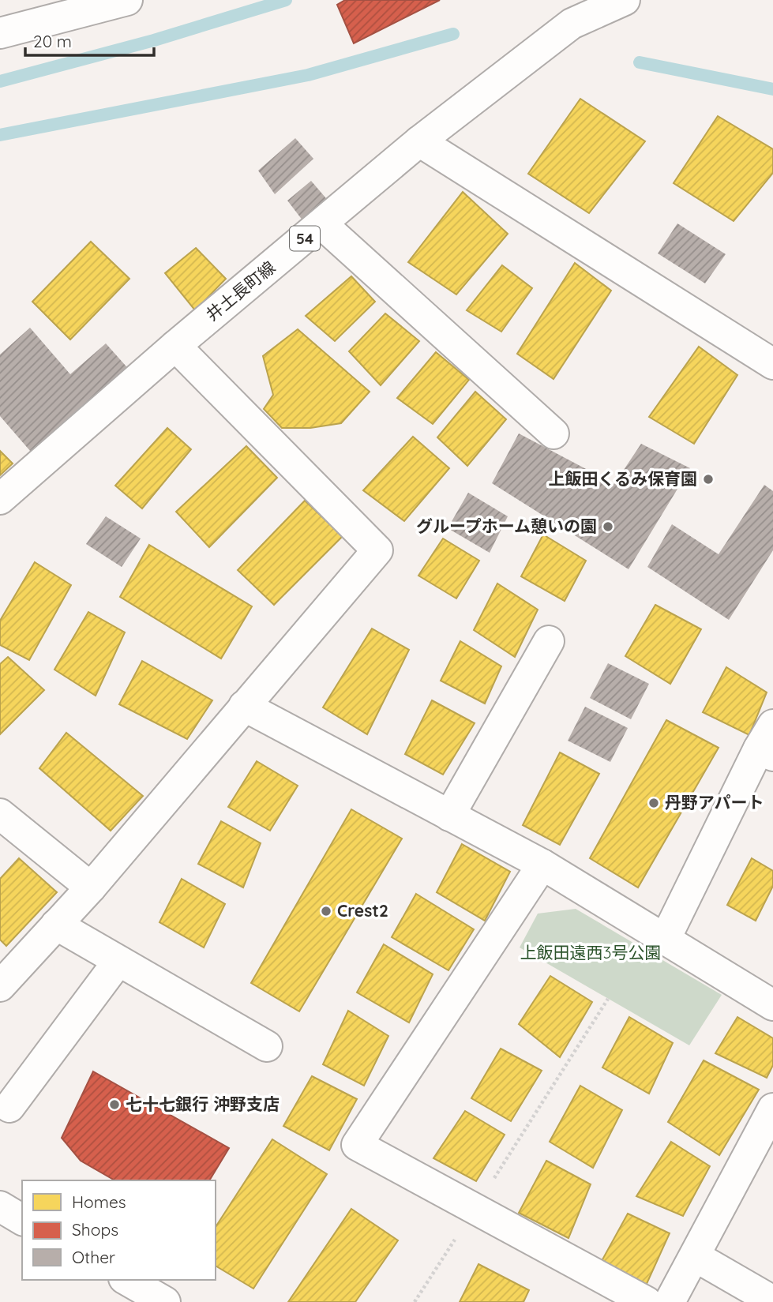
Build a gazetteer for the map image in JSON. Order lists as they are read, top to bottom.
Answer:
{
  "streets": {
    "street": ["54", "井土長町線"]
  },
  "parks": ["上飯田遠西3号公園"],
  "places": [
    "上飯田くるみ保育園",
    "グループホーム憩いの園",
    "丹野アパート",
    "Crest2",
    "七十七銀行 沖野支店"
  ],
  "legend": ["Homes", "Shops", "Other"],
  "scale_bar": "20 m"
}
